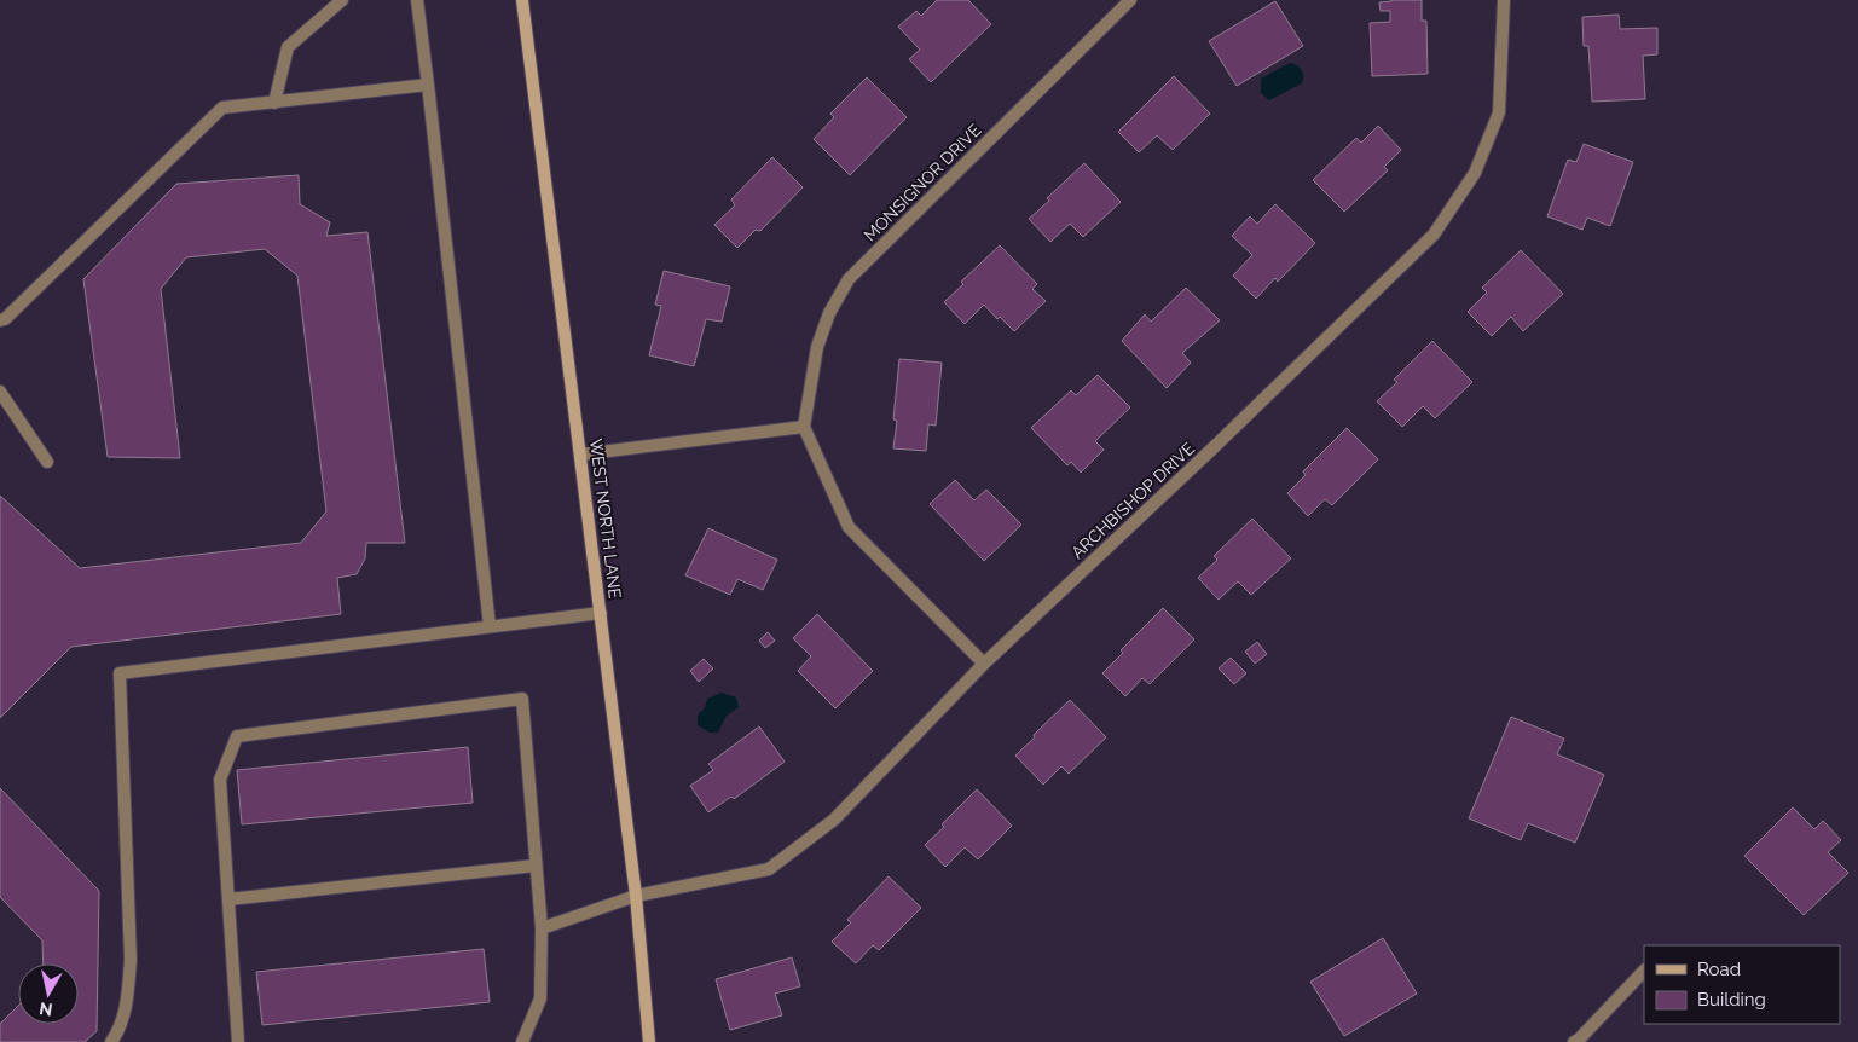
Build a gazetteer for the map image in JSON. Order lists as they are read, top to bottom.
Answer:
{
  "streets": {
    "main road": ["WEST NORTH LANE"],
    "street": ["MONSIGNOR DRIVE", "ARCHBISHOP DRIVE"]
  },
  "crossings": [
    ["ARCHBISHOP DRIVE", "WEST NORTH LANE"]
  ],
  "legend": ["Road", "Building"],
  "north": "bottom"
}
